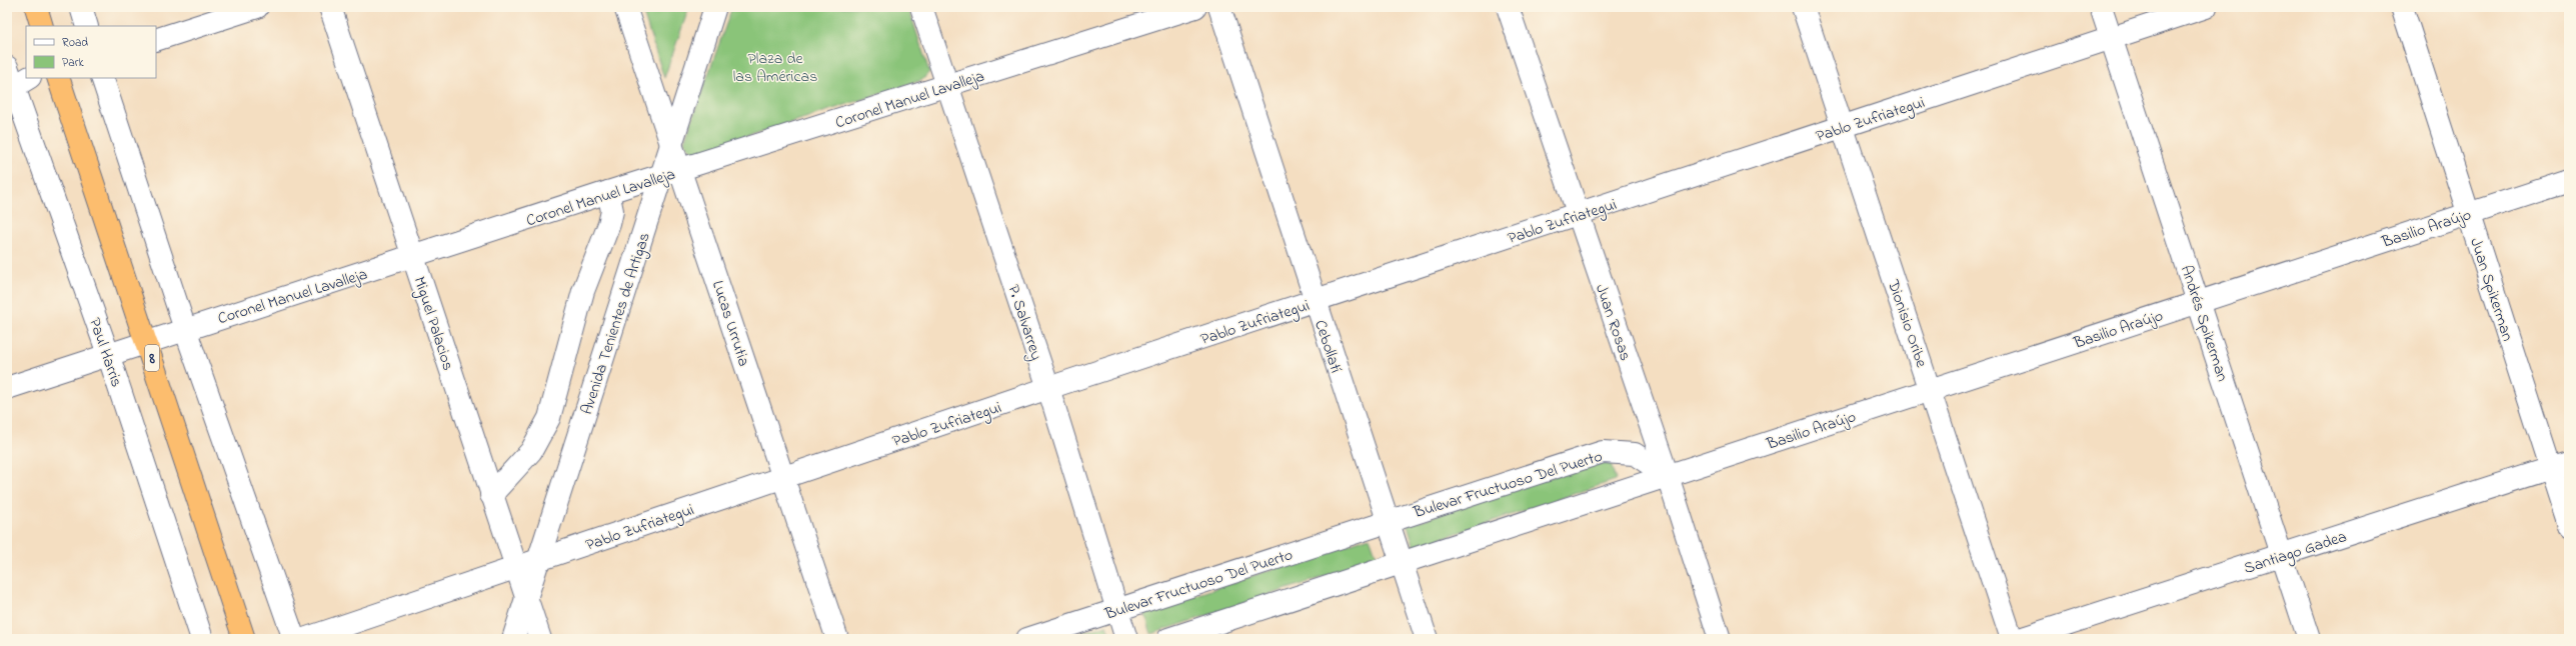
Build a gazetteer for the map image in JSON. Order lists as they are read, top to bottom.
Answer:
{
  "streets": {
    "highway": ["8"],
    "street": [
      "Coronel Manuel Lavalleja",
      "Pablo Zufriategui",
      "Basilio Araújo",
      "Juan Spikerman",
      "P. Salvarrey",
      "Juan Rosas",
      "Miguel Palacios",
      "Avenida Tenientes de Artigas",
      "Lucas Urrutia",
      "Dionisio Oribe",
      "Andrés Spikerman",
      "Cebollatí",
      "Paul Harris",
      "Bulevar Fructuoso Del Puerto",
      "Santiago Gadea"
    ]
  },
  "crossings": [
    ["Coronel Manuel Lavalleja", "P. Salvarrey"],
    ["Coronel Manuel Lavalleja", "Miguel Palacios"],
    ["Coronel Manuel Lavalleja", "Avenida Tenientes de Artigas"],
    ["Coronel Manuel Lavalleja", "Lucas Urrutia"],
    ["Coronel Manuel Lavalleja", "Paul Harris"],
    ["Coronel Manuel Lavalleja", "8"],
    ["Pablo Zufriategui", "P. Salvarrey"],
    ["Pablo Zufriategui", "Juan Rosas"],
    ["Pablo Zufriategui", "Miguel Palacios"],
    ["Pablo Zufriategui", "Avenida Tenientes de Artigas"],
    ["Pablo Zufriategui", "Lucas Urrutia"],
    ["Pablo Zufriategui", "Dionisio Oribe"],
    ["Pablo Zufriategui", "Andrés Spikerman"],
    ["Pablo Zufriategui", "Cebollatí"],
    ["Basilio Araújo", "Juan Spikerman"],
    ["Basilio Araújo", "Juan Rosas"],
    ["Basilio Araújo", "Dionisio Oribe"],
    ["Basilio Araújo", "Andrés Spikerman"],
    ["Basilio Araújo", "Bulevar Fructuoso Del Puerto"],
    ["Juan Spikerman", "Santiago Gadea"],
    ["P. Salvarrey", "Bulevar Fructuoso Del Puerto"],
    ["Juan Rosas", "Bulevar Fructuoso Del Puerto"],
    ["Miguel Palacios", "Avenida Tenientes de Artigas"],
    ["Avenida Tenientes de Artigas", "Lucas Urrutia"],
    ["Andrés Spikerman", "Santiago Gadea"],
    ["Cebollatí", "Bulevar Fructuoso Del Puerto"]
  ],
  "parks": ["Plaza de las Américas"],
  "legend": ["Road", "Park"]
}
